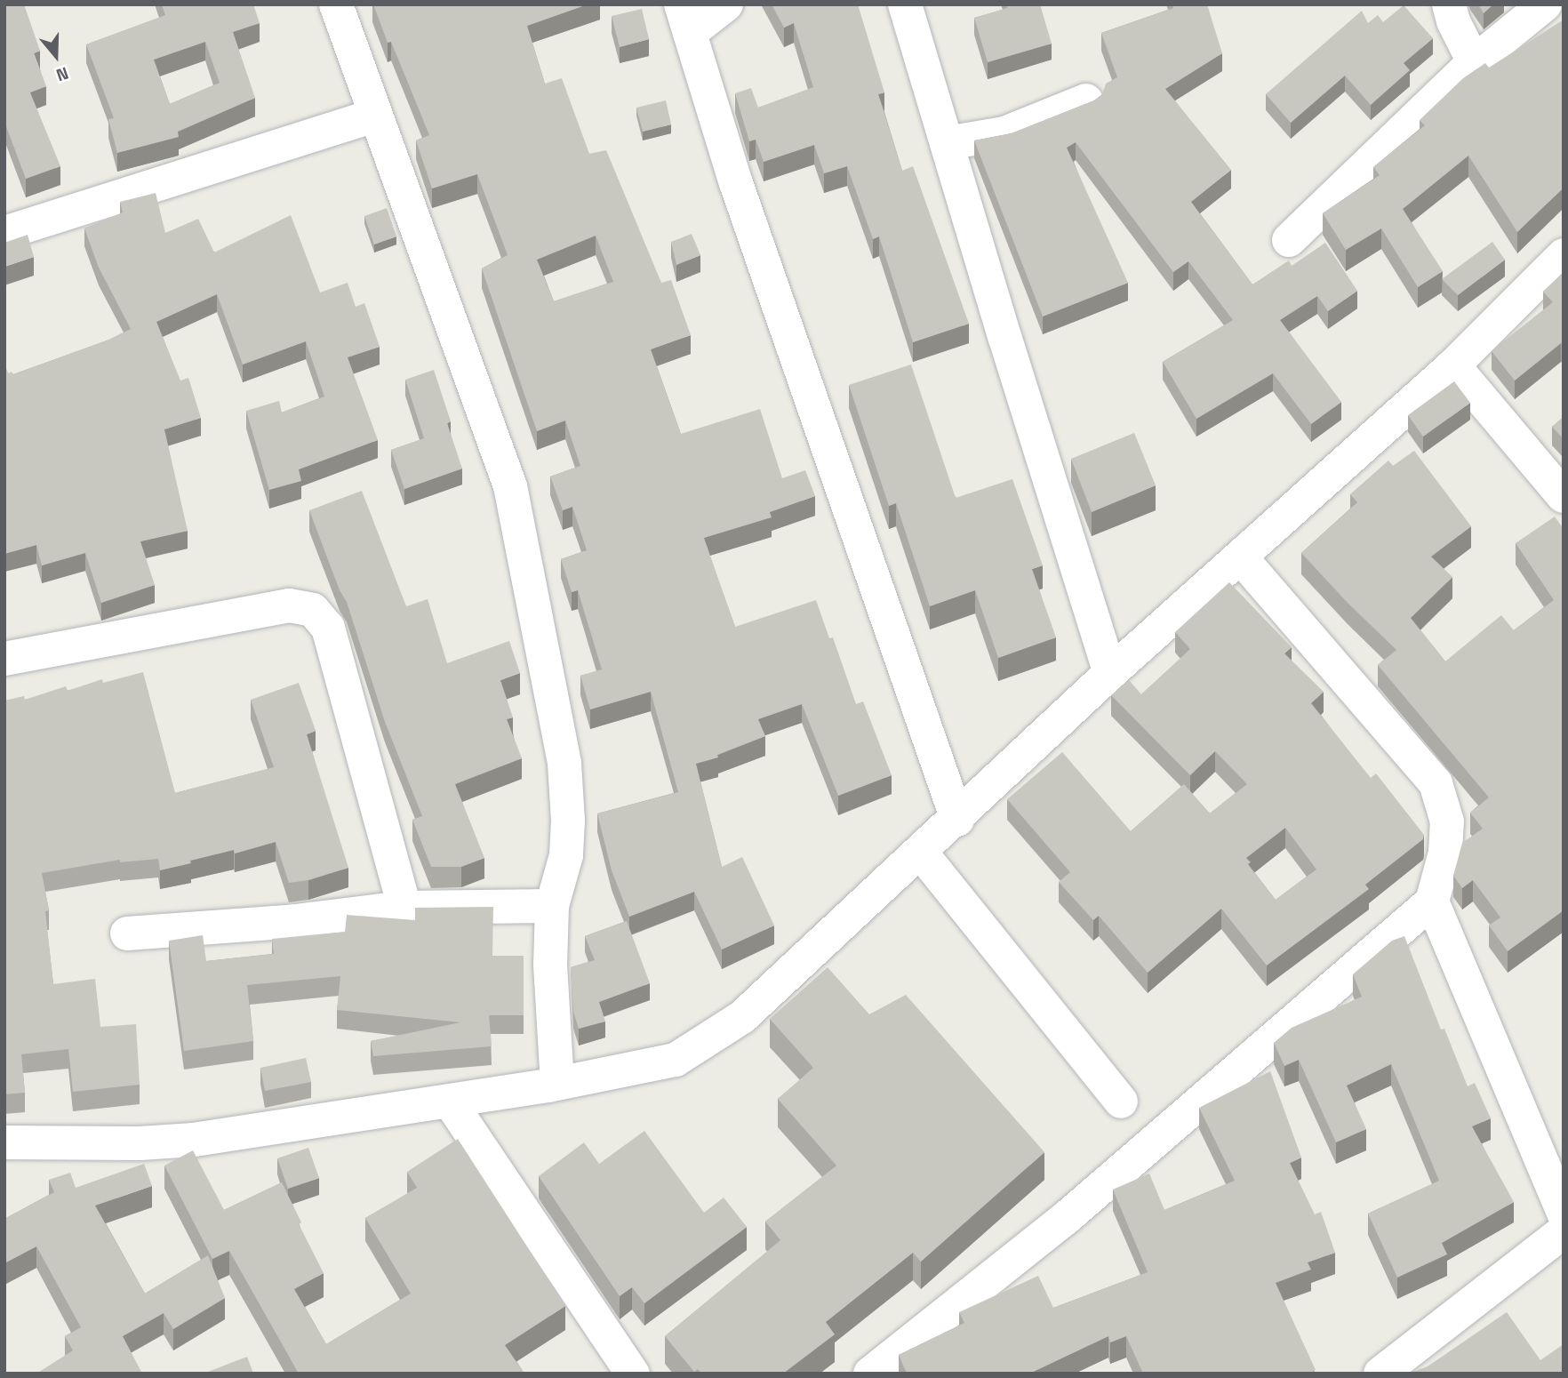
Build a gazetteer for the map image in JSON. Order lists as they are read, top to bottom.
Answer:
{
  "north": "bottom"
}
